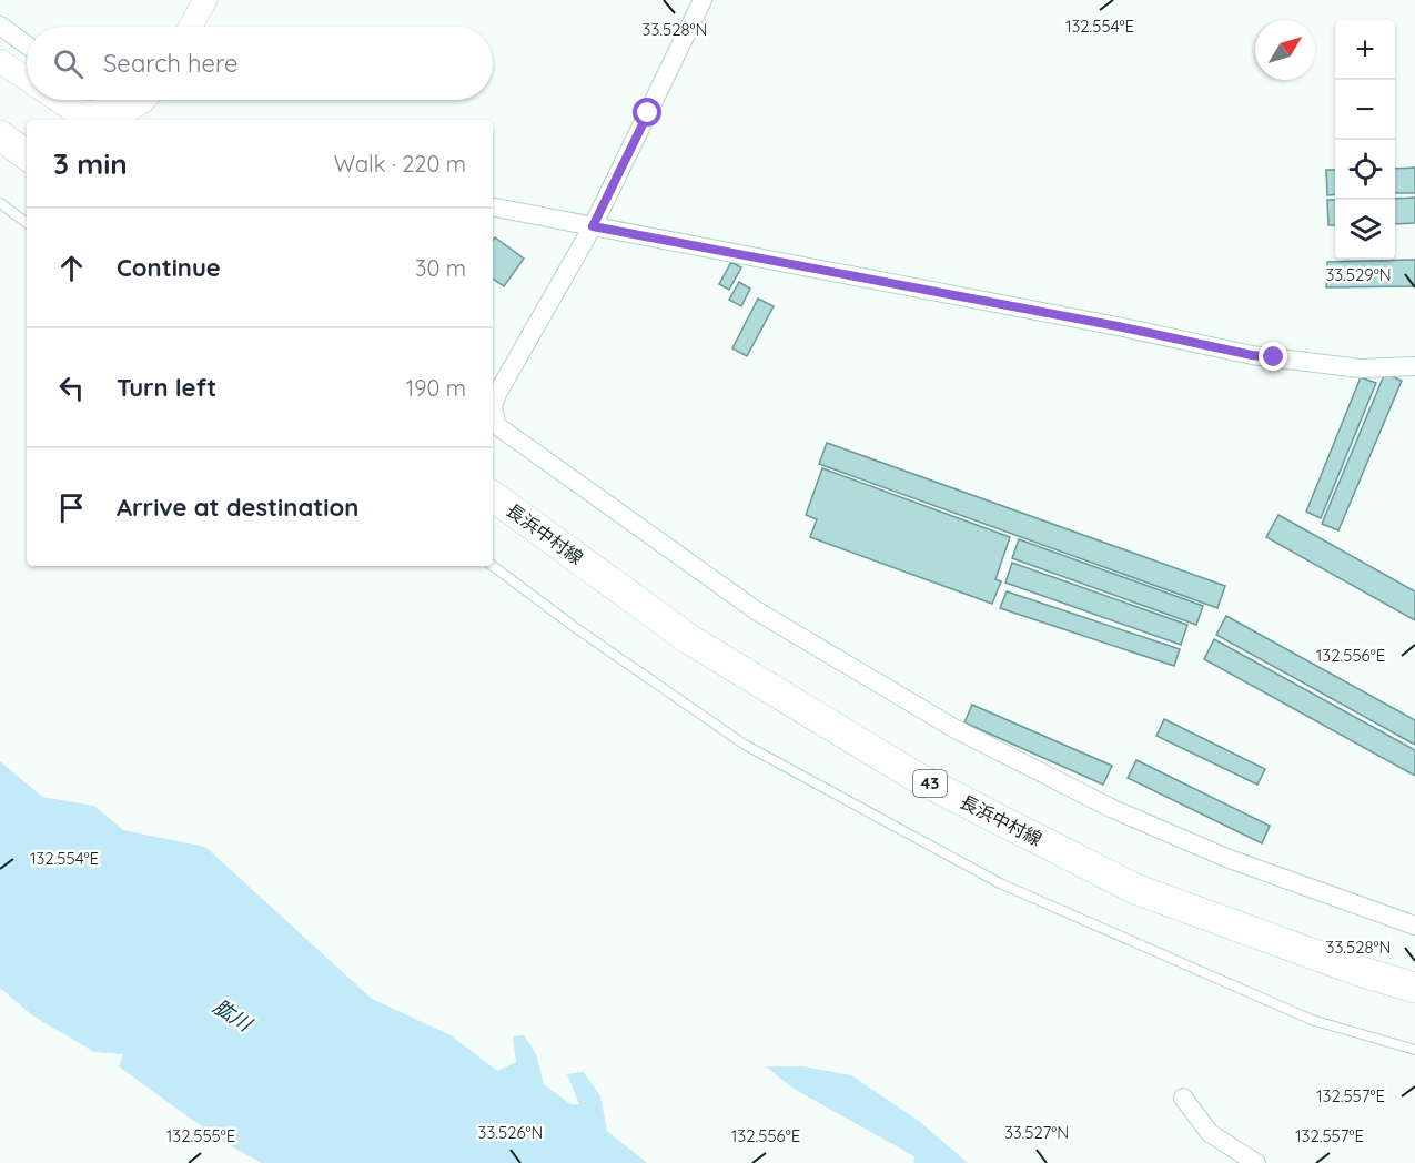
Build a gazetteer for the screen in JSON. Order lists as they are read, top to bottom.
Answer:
{
  "streets": {
    "main road": ["長浜中村線", "43"]
  },
  "water": ["肱川"],
  "north": "top right",
  "page": {
    "map_buttons": ["+", "−"],
    "search": "Search here",
    "heading": ["3 min", "Walk · 220 m"],
    "list": [
      ["Continue", "30 m"],
      ["Turn left", "190 m"],
      "Arrive at destination"
    ]
  },
  "coordinates": [
    "132.554°E",
    "33.528°N",
    "33.529°N",
    "132.556°E",
    "132.557°E",
    "33.526°N",
    "33.527°N",
    "132.555°E"
  ]
}
